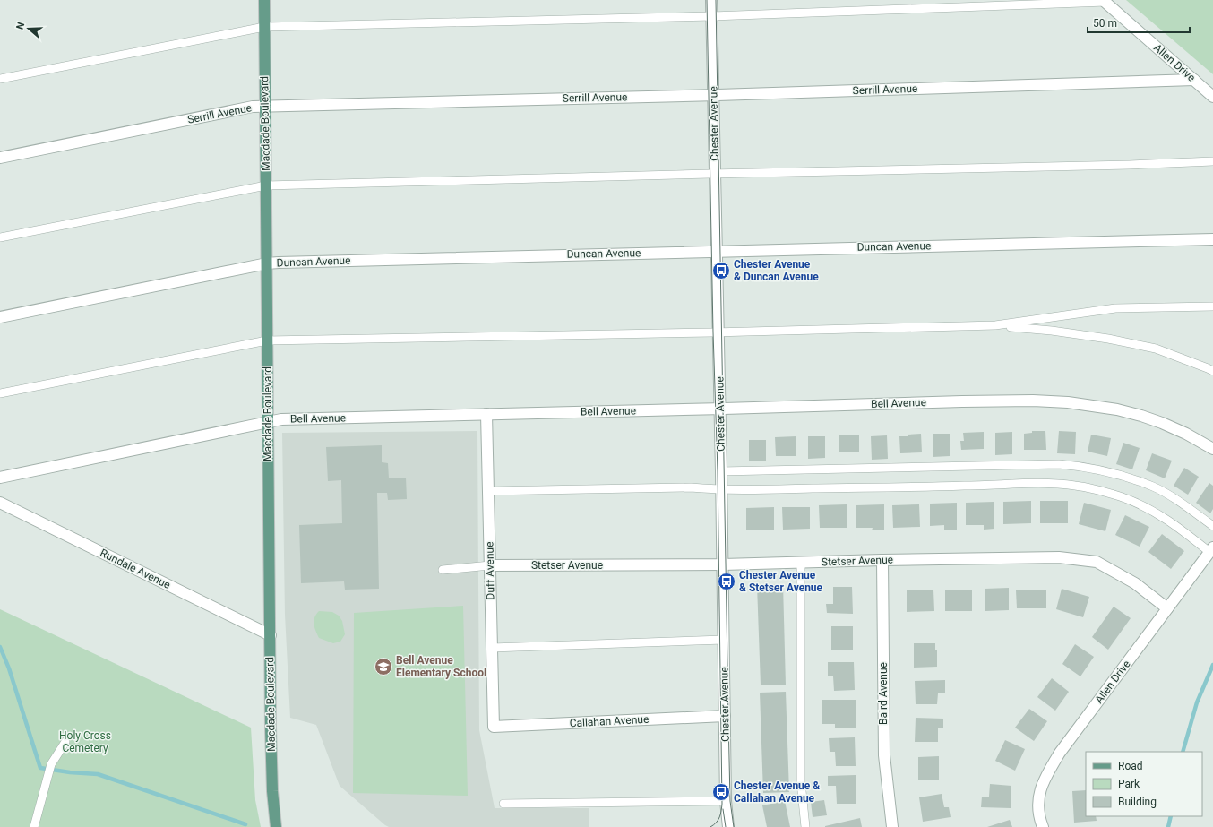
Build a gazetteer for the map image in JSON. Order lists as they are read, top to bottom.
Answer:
{
  "streets": {
    "main road": ["Macdade Boulevard"],
    "street": [
      "Allen Drive",
      "Serrill Avenue",
      "Chester Avenue",
      "Duncan Avenue",
      "Bell Avenue",
      "Stetser Avenue",
      "Rundale Avenue",
      "Duff Avenue",
      "Baird Avenue",
      "Callahan Avenue"
    ]
  },
  "crossings": [
    ["Allen Drive", "Serrill Avenue"],
    ["Allen Drive", "Stetser Avenue"],
    ["Serrill Avenue", "Macdade Boulevard"],
    ["Serrill Avenue", "Chester Avenue"],
    ["Macdade Boulevard", "Duncan Avenue"],
    ["Macdade Boulevard", "Bell Avenue"],
    ["Macdade Boulevard", "Rundale Avenue"],
    ["Chester Avenue", "Duncan Avenue"],
    ["Chester Avenue", "Bell Avenue"],
    ["Chester Avenue", "Stetser Avenue"],
    ["Chester Avenue", "Callahan Avenue"],
    ["Bell Avenue", "Duff Avenue"],
    ["Stetser Avenue", "Duff Avenue"],
    ["Stetser Avenue", "Baird Avenue"],
    ["Duff Avenue", "Callahan Avenue"]
  ],
  "parks": ["Holy Cross Cemetery"],
  "places": {
    "bus stop": ["Chester Avenue & Duncan Avenue", "Chester Avenue & Stetser Avenue", "Chester Avenue & Callahan Avenue"],
    "school or university": ["Bell Avenue Elementary School"]
  },
  "legend": ["Road", "Park", "Building"],
  "scale_bar": "50 m",
  "north": "left"
}
